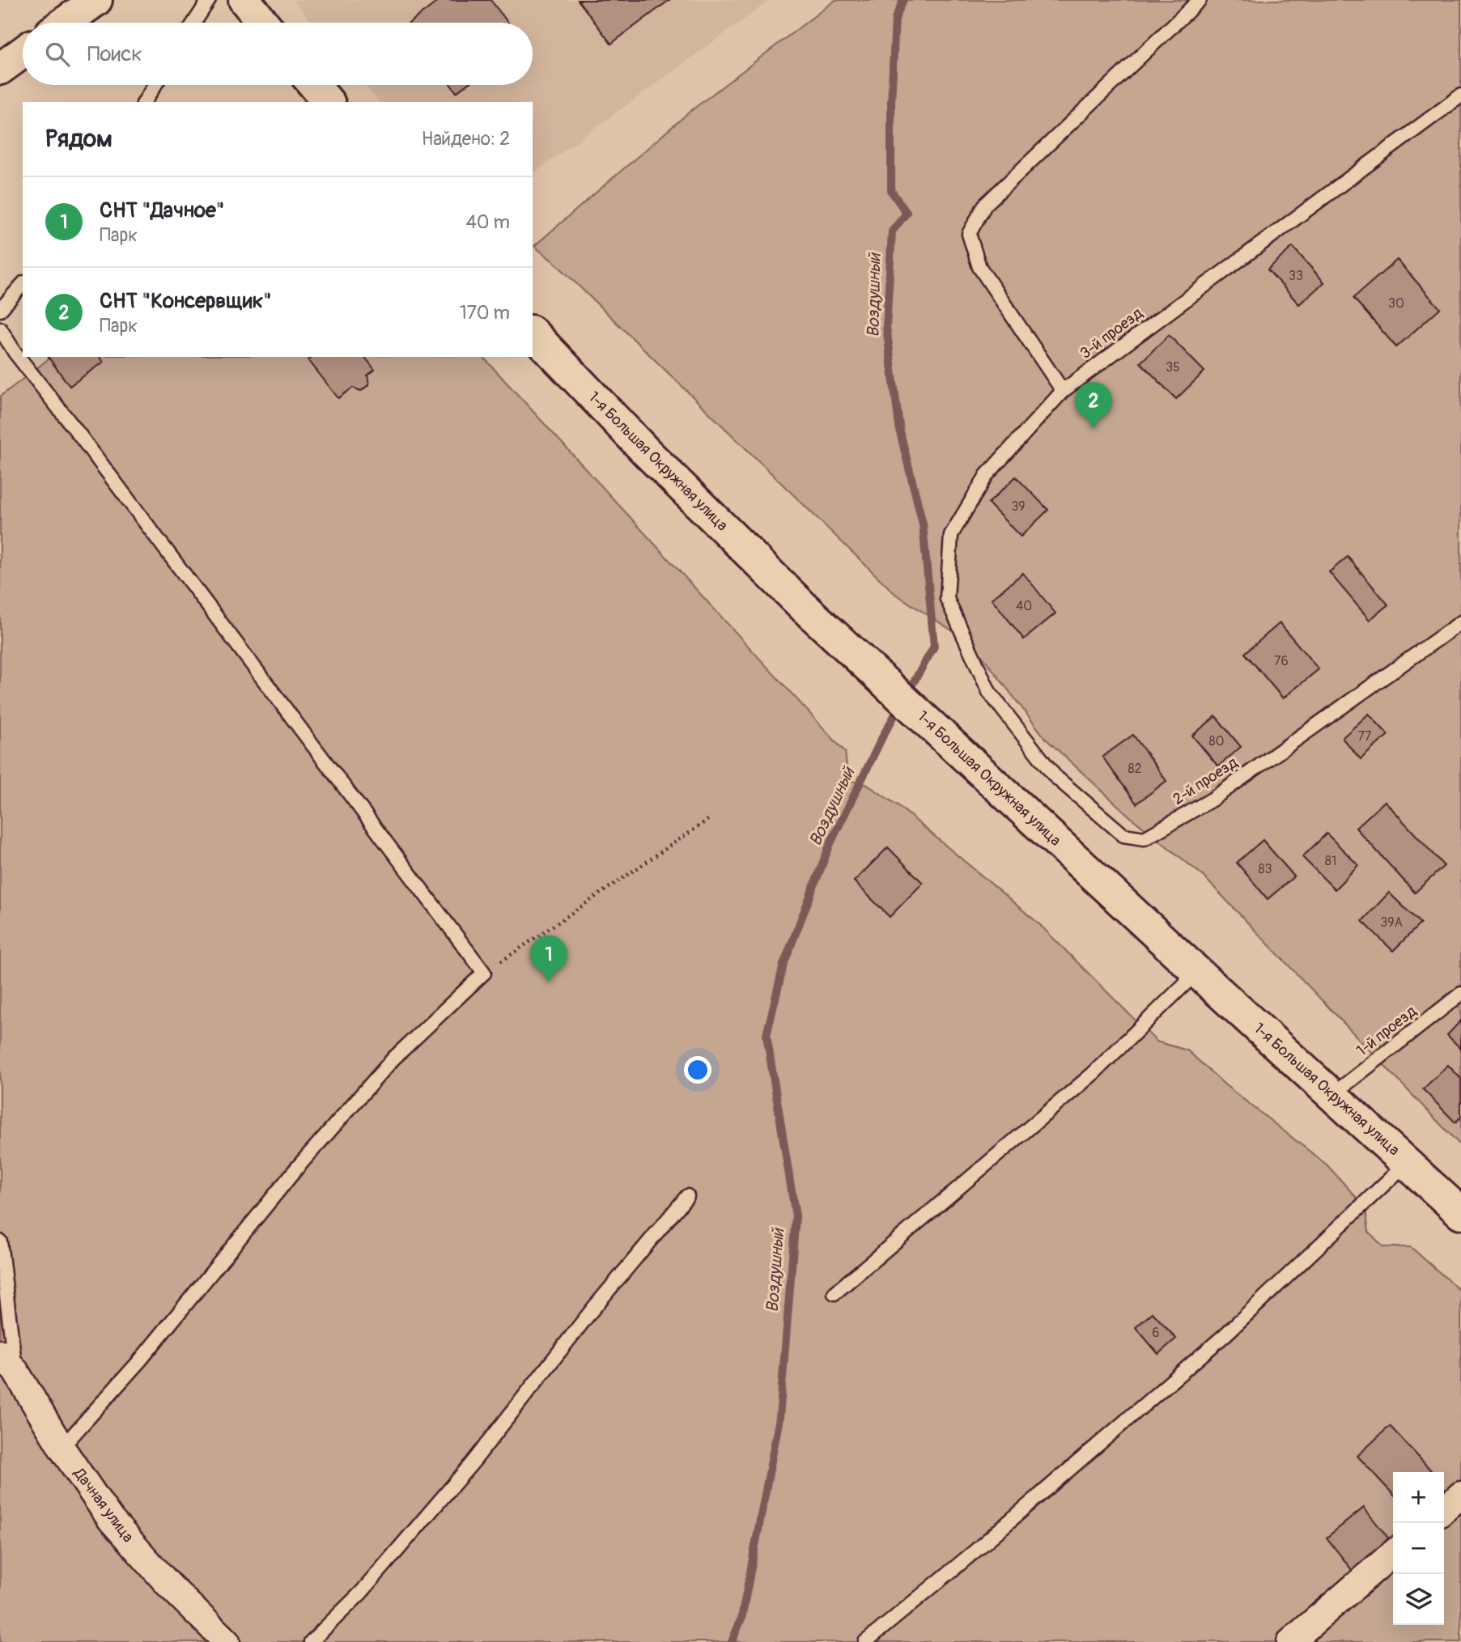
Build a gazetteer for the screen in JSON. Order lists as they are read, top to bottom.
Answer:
{
  "streets": {
    "street": ["1-я Большая Окружная улица", "Дачная улица"],
    "lane": ["3-й проезд", "2-й проезд", "1-й проезд"]
  },
  "crossings": [
    ["3-й проезд", "2-й проезд"],
    ["1-я Большая Окружная улица", "1-й проезд"]
  ],
  "water": ["Воздушный"],
  "house_numbers": [
    "33",
    "30",
    "35",
    "39",
    "40",
    "76",
    "77",
    "80",
    "82",
    "81",
    "83",
    "39А",
    "6"
  ],
  "page": {
    "search": "Поиск",
    "heading": ["Рядом", "Найдено: 2"],
    "list": [
      {
        "mark": "1",
        "name": "СНТ \"Дачное\"",
        "note": "Парк",
        "value": "40 m"
      },
      {
        "mark": "2",
        "name": "СНТ \"Консервщик\"",
        "note": "Парк",
        "value": "170 m"
      }
    ],
    "pins": ["2", "1"],
    "map_buttons": ["+", "−"]
  }
}
